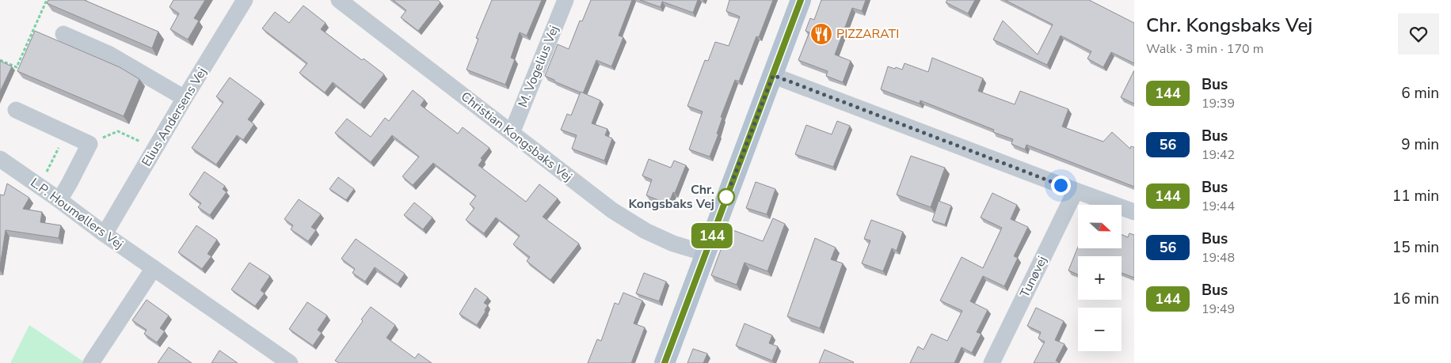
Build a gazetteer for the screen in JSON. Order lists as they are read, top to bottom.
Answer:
{
  "streets": {
    "street": [
      "M. Vogelius Vej",
      "Elius Andersens Vej",
      "Christian Kongsbaks Vej",
      "L.P. Houmøllers Vej",
      "Tunøvej"
    ]
  },
  "crossings": [
    ["M. Vogelius Vej", "Christian Kongsbaks Vej"],
    ["Elius Andersens Vej", "L.P. Houmøllers Vej"]
  ],
  "places": {
    "restaurant": ["PIZZARATI"],
    "other": ["Chr. Kongsbaks Vej"]
  },
  "lines": ["bus line 144"],
  "north": "right",
  "page": {
    "on_map": "144",
    "heading": ["Chr. Kongsbaks Vej", "Walk · 3 min · 170 m"],
    "list": [
      {
        "mark": "144",
        "name": "Bus",
        "note": "19:39",
        "value": "6 min"
      },
      {
        "mark": "56",
        "name": "Bus",
        "note": "19:42",
        "value": "9 min"
      },
      {
        "mark": "144",
        "name": "Bus",
        "note": "19:44",
        "value": "11 min"
      },
      {
        "mark": "56",
        "name": "Bus",
        "note": "19:48",
        "value": "15 min"
      },
      {
        "mark": "144",
        "name": "Bus",
        "note": "19:49",
        "value": "16 min"
      }
    ],
    "map_buttons": ["+", "−"]
  }
}
